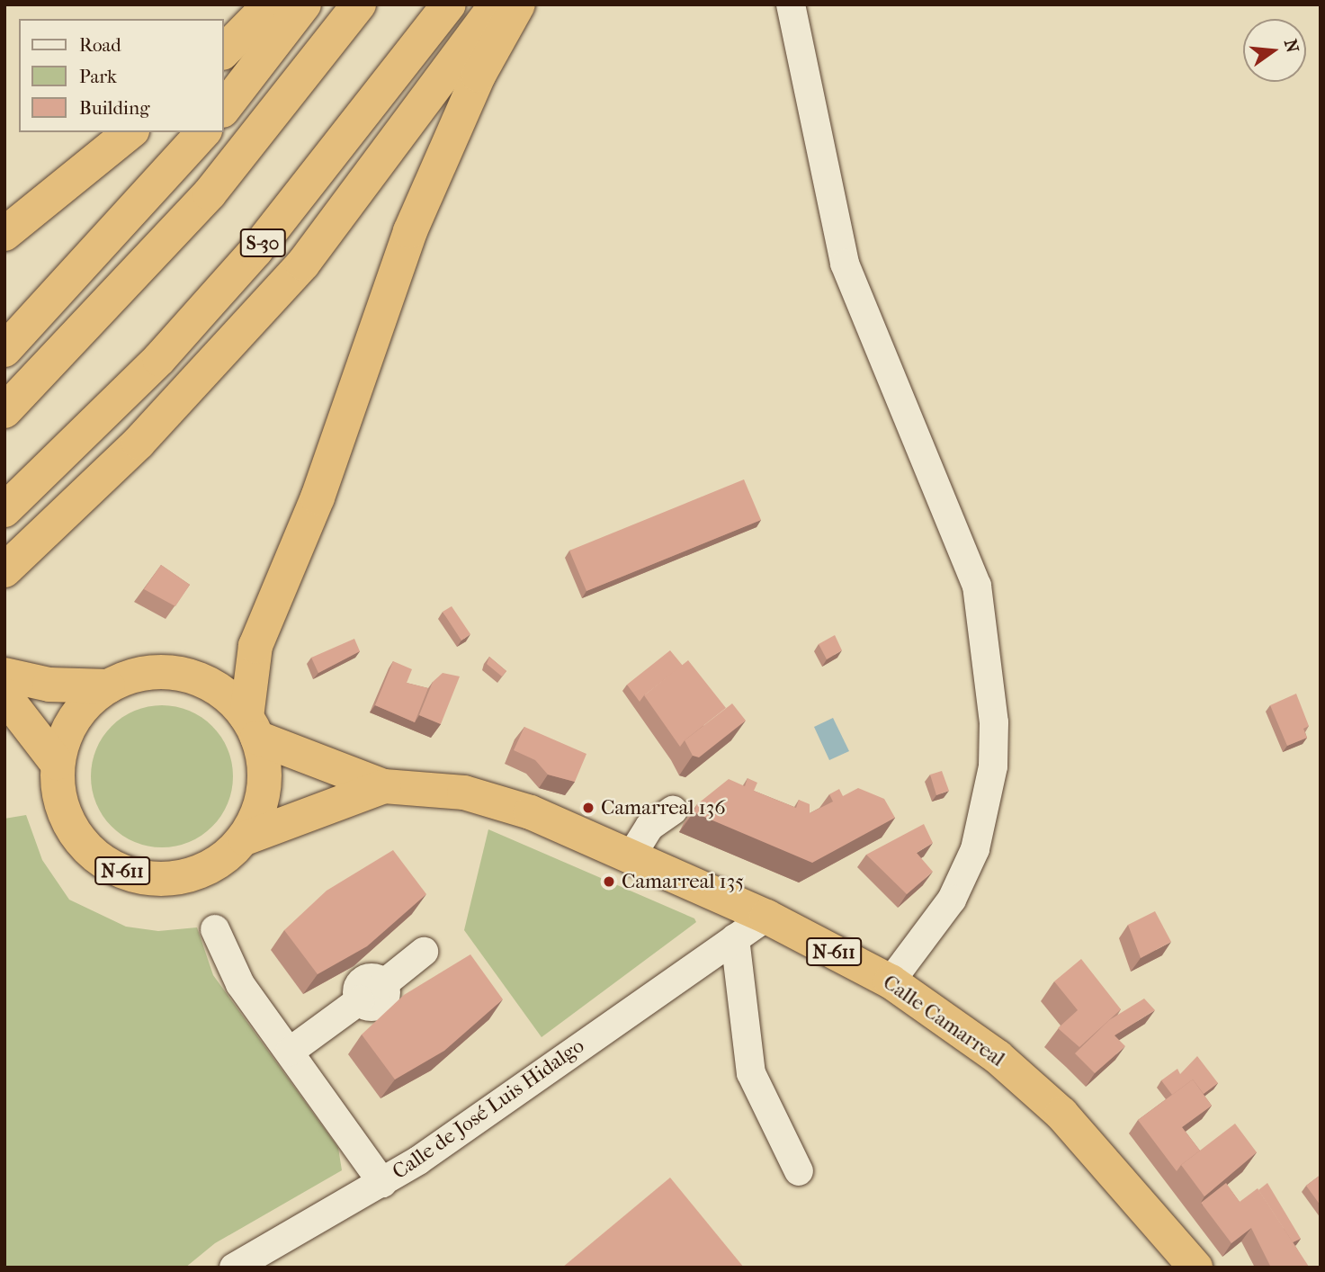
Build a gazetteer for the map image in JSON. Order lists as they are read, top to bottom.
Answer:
{
  "streets": {
    "highway": ["S-30", "N-611", "Calle Camarreal"],
    "street": ["Calle de José Luis Hidalgo"]
  },
  "crossings": [
    ["N-611", "Calle Camarreal"],
    ["Calle Camarreal", "Calle de José Luis Hidalgo"]
  ],
  "places": ["Camarreal 136", "Camarreal 135"],
  "legend": ["Road", "Park", "Building"],
  "north": "right"
}
